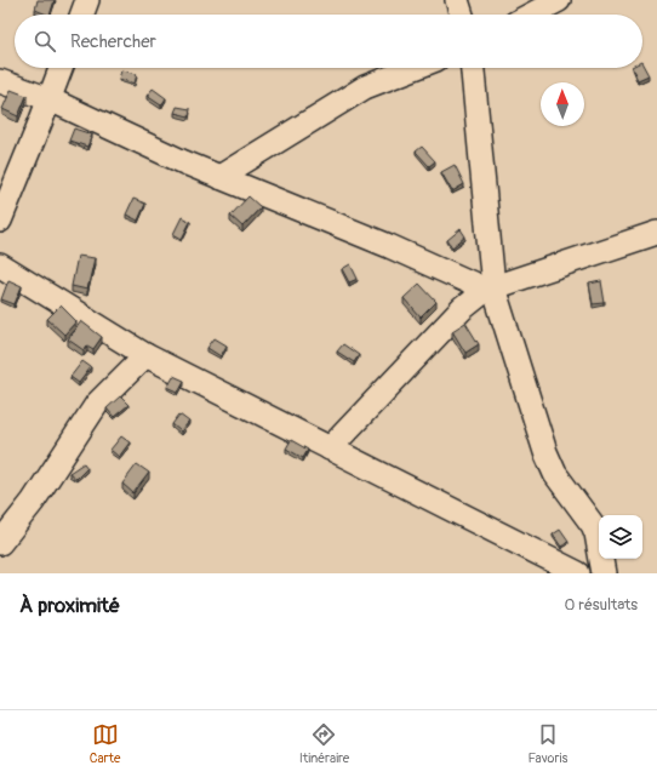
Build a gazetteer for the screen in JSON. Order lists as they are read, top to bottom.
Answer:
{
  "north": "top",
  "page": {
    "search": "Rechercher",
    "heading": ["À proximité", "0 résultats"],
    "nav": ["Carte", "Itinéraire", "Favoris"]
  }
}
